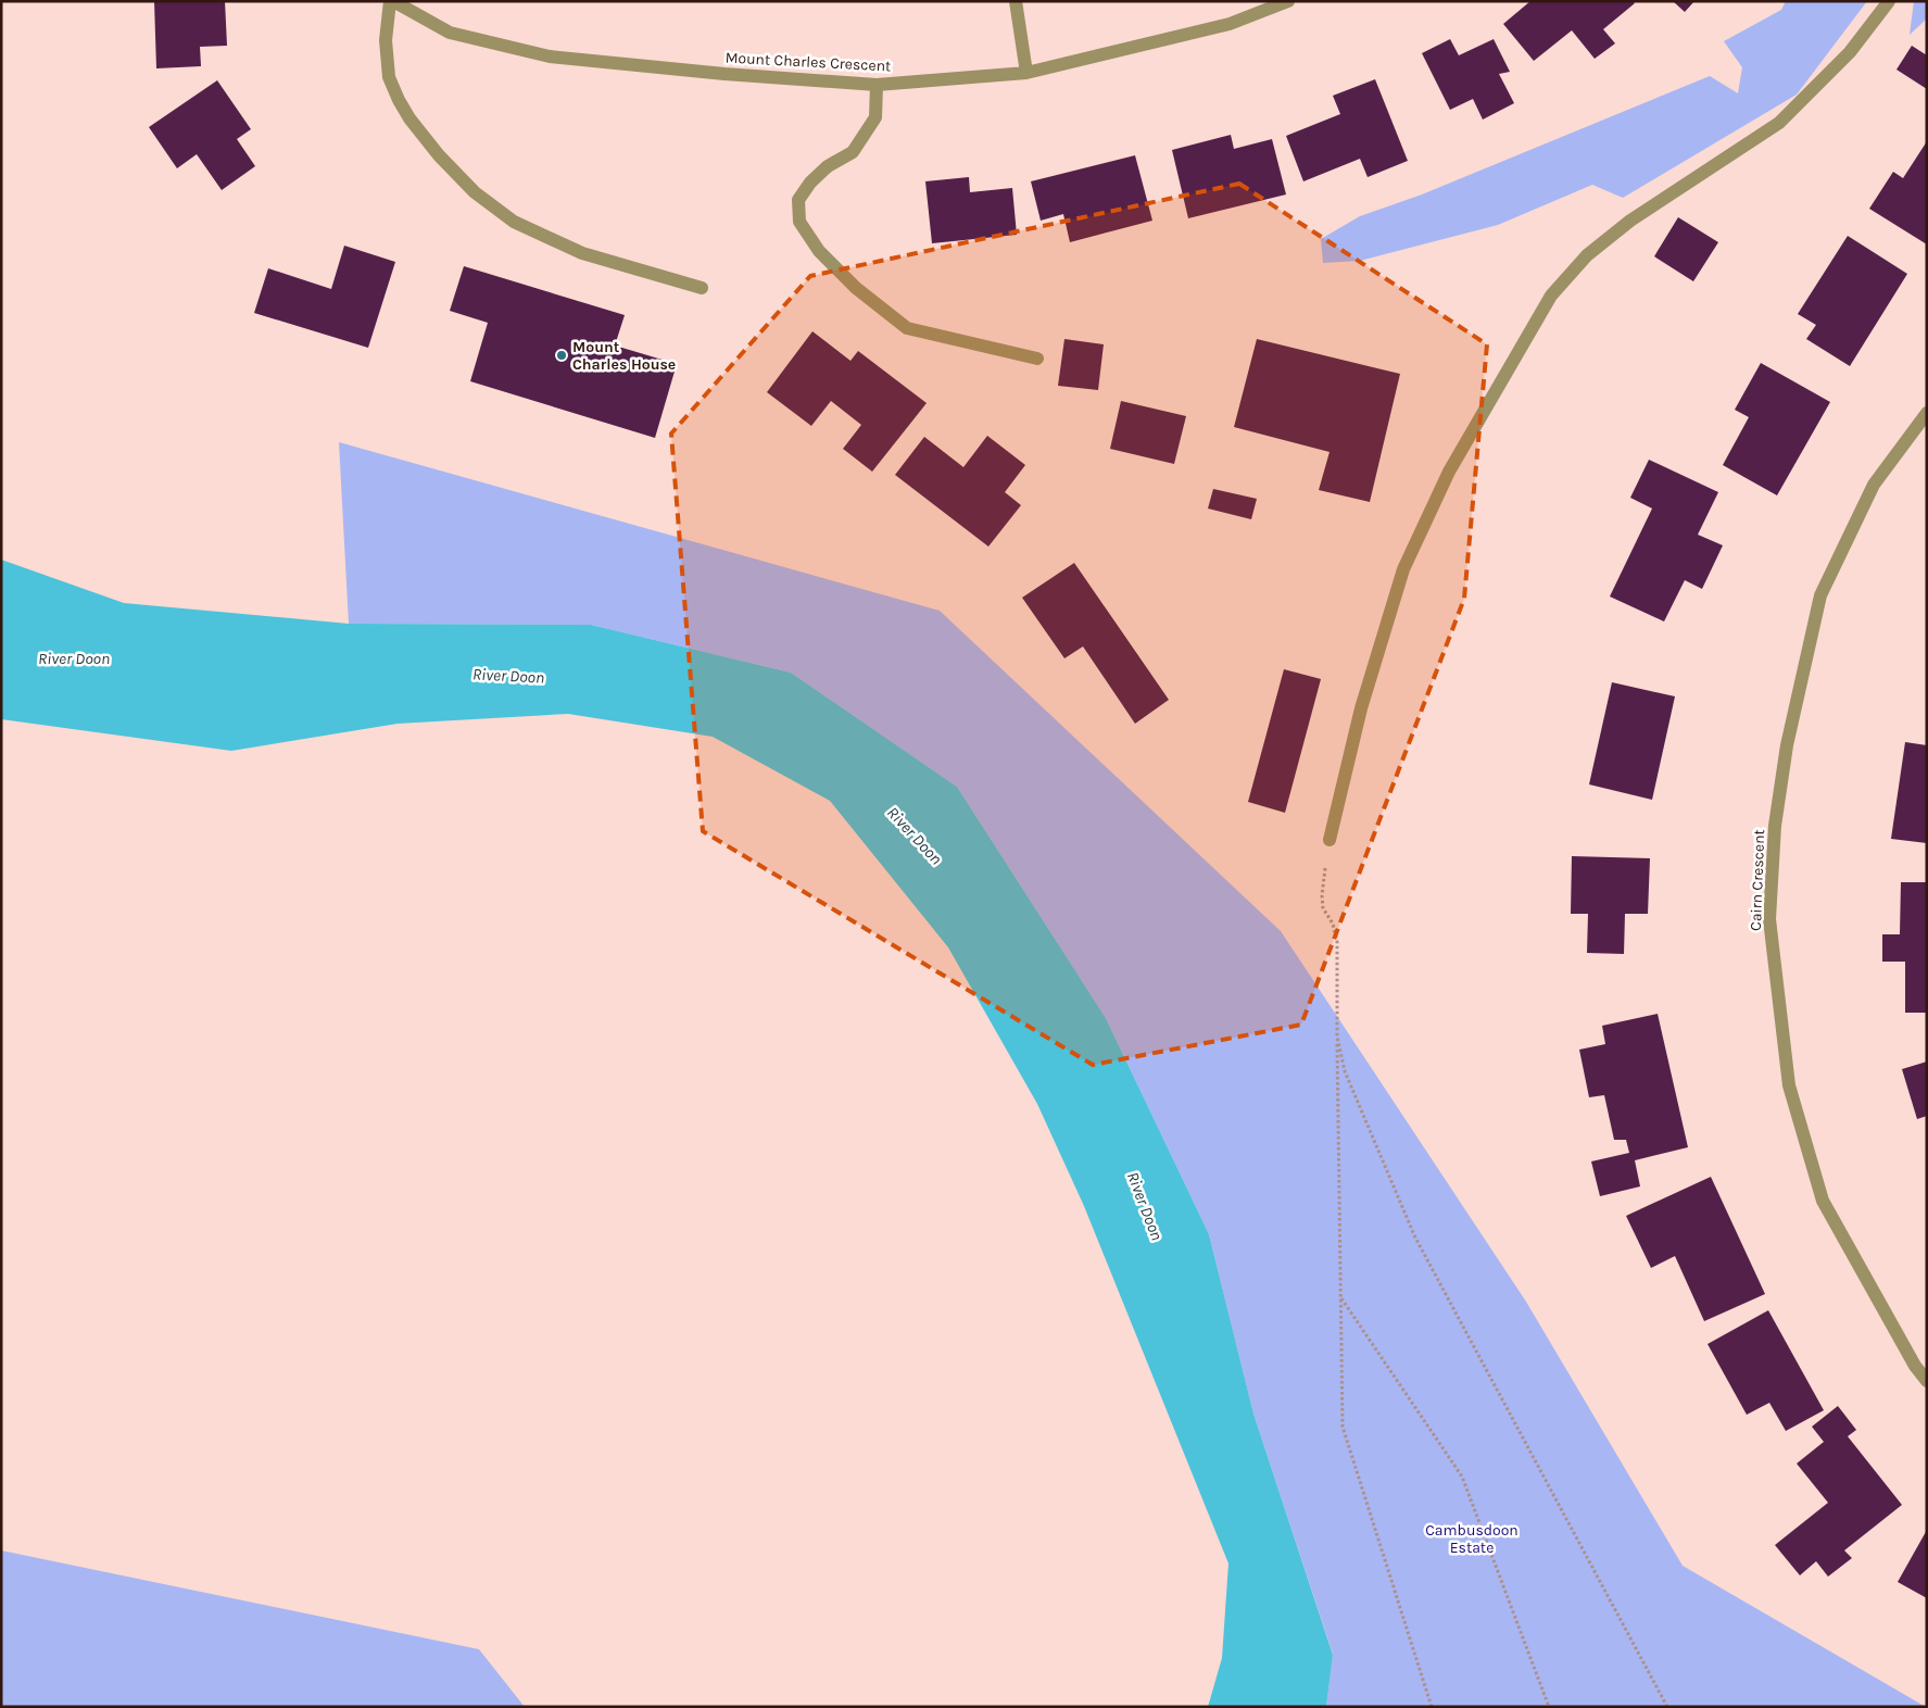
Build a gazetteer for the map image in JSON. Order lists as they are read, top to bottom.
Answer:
{
  "streets": {
    "street": ["Mount Charles Crescent", "Cairn Crescent"]
  },
  "water": ["River Doon"],
  "parks": ["Cambusdoon Estate"],
  "places": ["Mount Charles House"]
}
